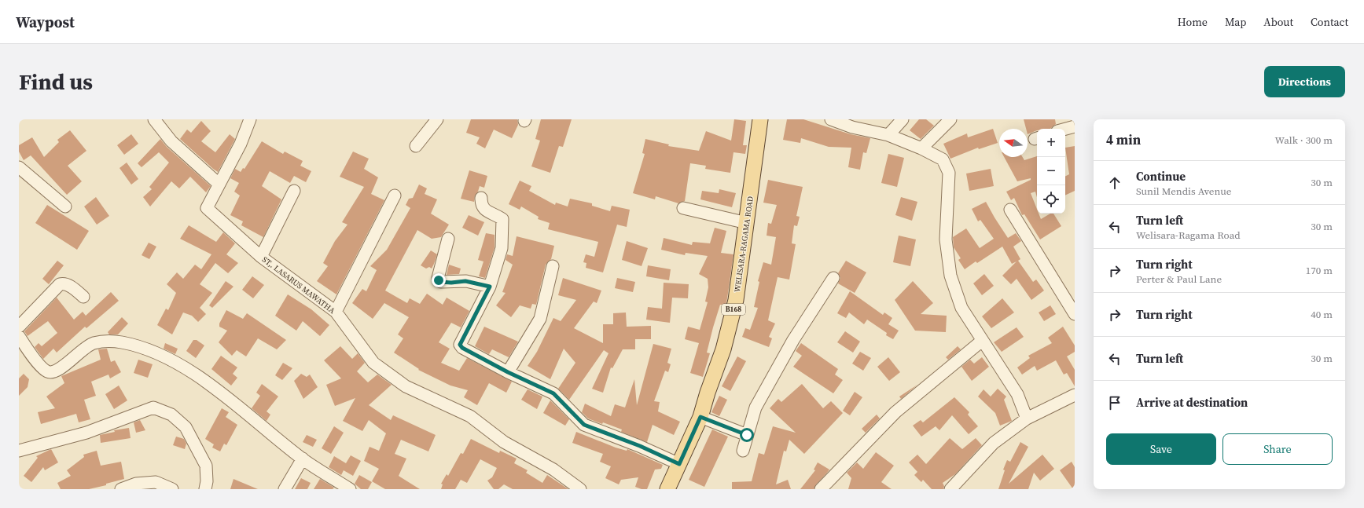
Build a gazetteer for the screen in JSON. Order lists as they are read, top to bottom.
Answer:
{
  "streets": {
    "main road": ["WELISARA-RAGAMA ROAD", "B168"],
    "street": ["ST,. LASARUS MAWATHA"]
  },
  "north": "left",
  "page": {
    "header": "Waypost",
    "nav": [
      "Home",
      "Map",
      "About",
      "Contact"
    ],
    "buttons": [
      "Directions",
      ["Save", "Share"]
    ],
    "title": "Find us",
    "heading": ["4 min", "Walk · 300 m"],
    "map_buttons": ["+", "−"],
    "list": [
      ["Continue", "Sunil Mendis Avenue", "30 m"],
      ["Turn left", "Welisara-Ragama Road", "30 m"],
      ["Turn right", "Perter & Paul Lane", "170 m"],
      ["Turn right", "40 m"],
      ["Turn left", "30 m"],
      "Arrive at destination"
    ]
  }
}
